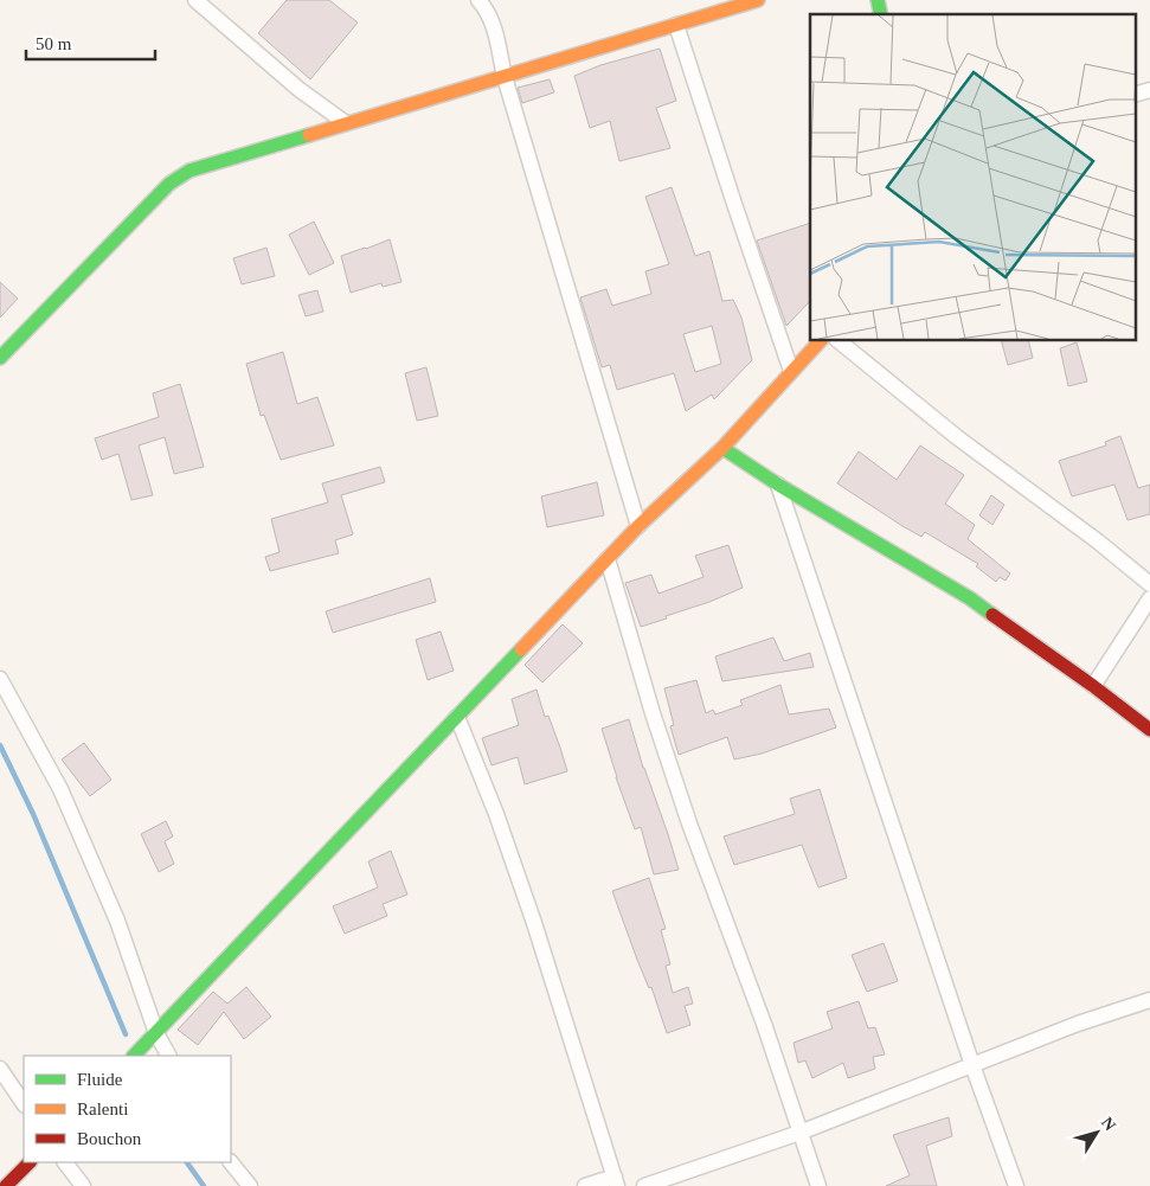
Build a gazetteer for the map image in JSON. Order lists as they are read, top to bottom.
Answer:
{
  "legend": ["Fluide", "Ralenti", "Bouchon"],
  "scale_bar": "50 m",
  "north": "top right"
}
